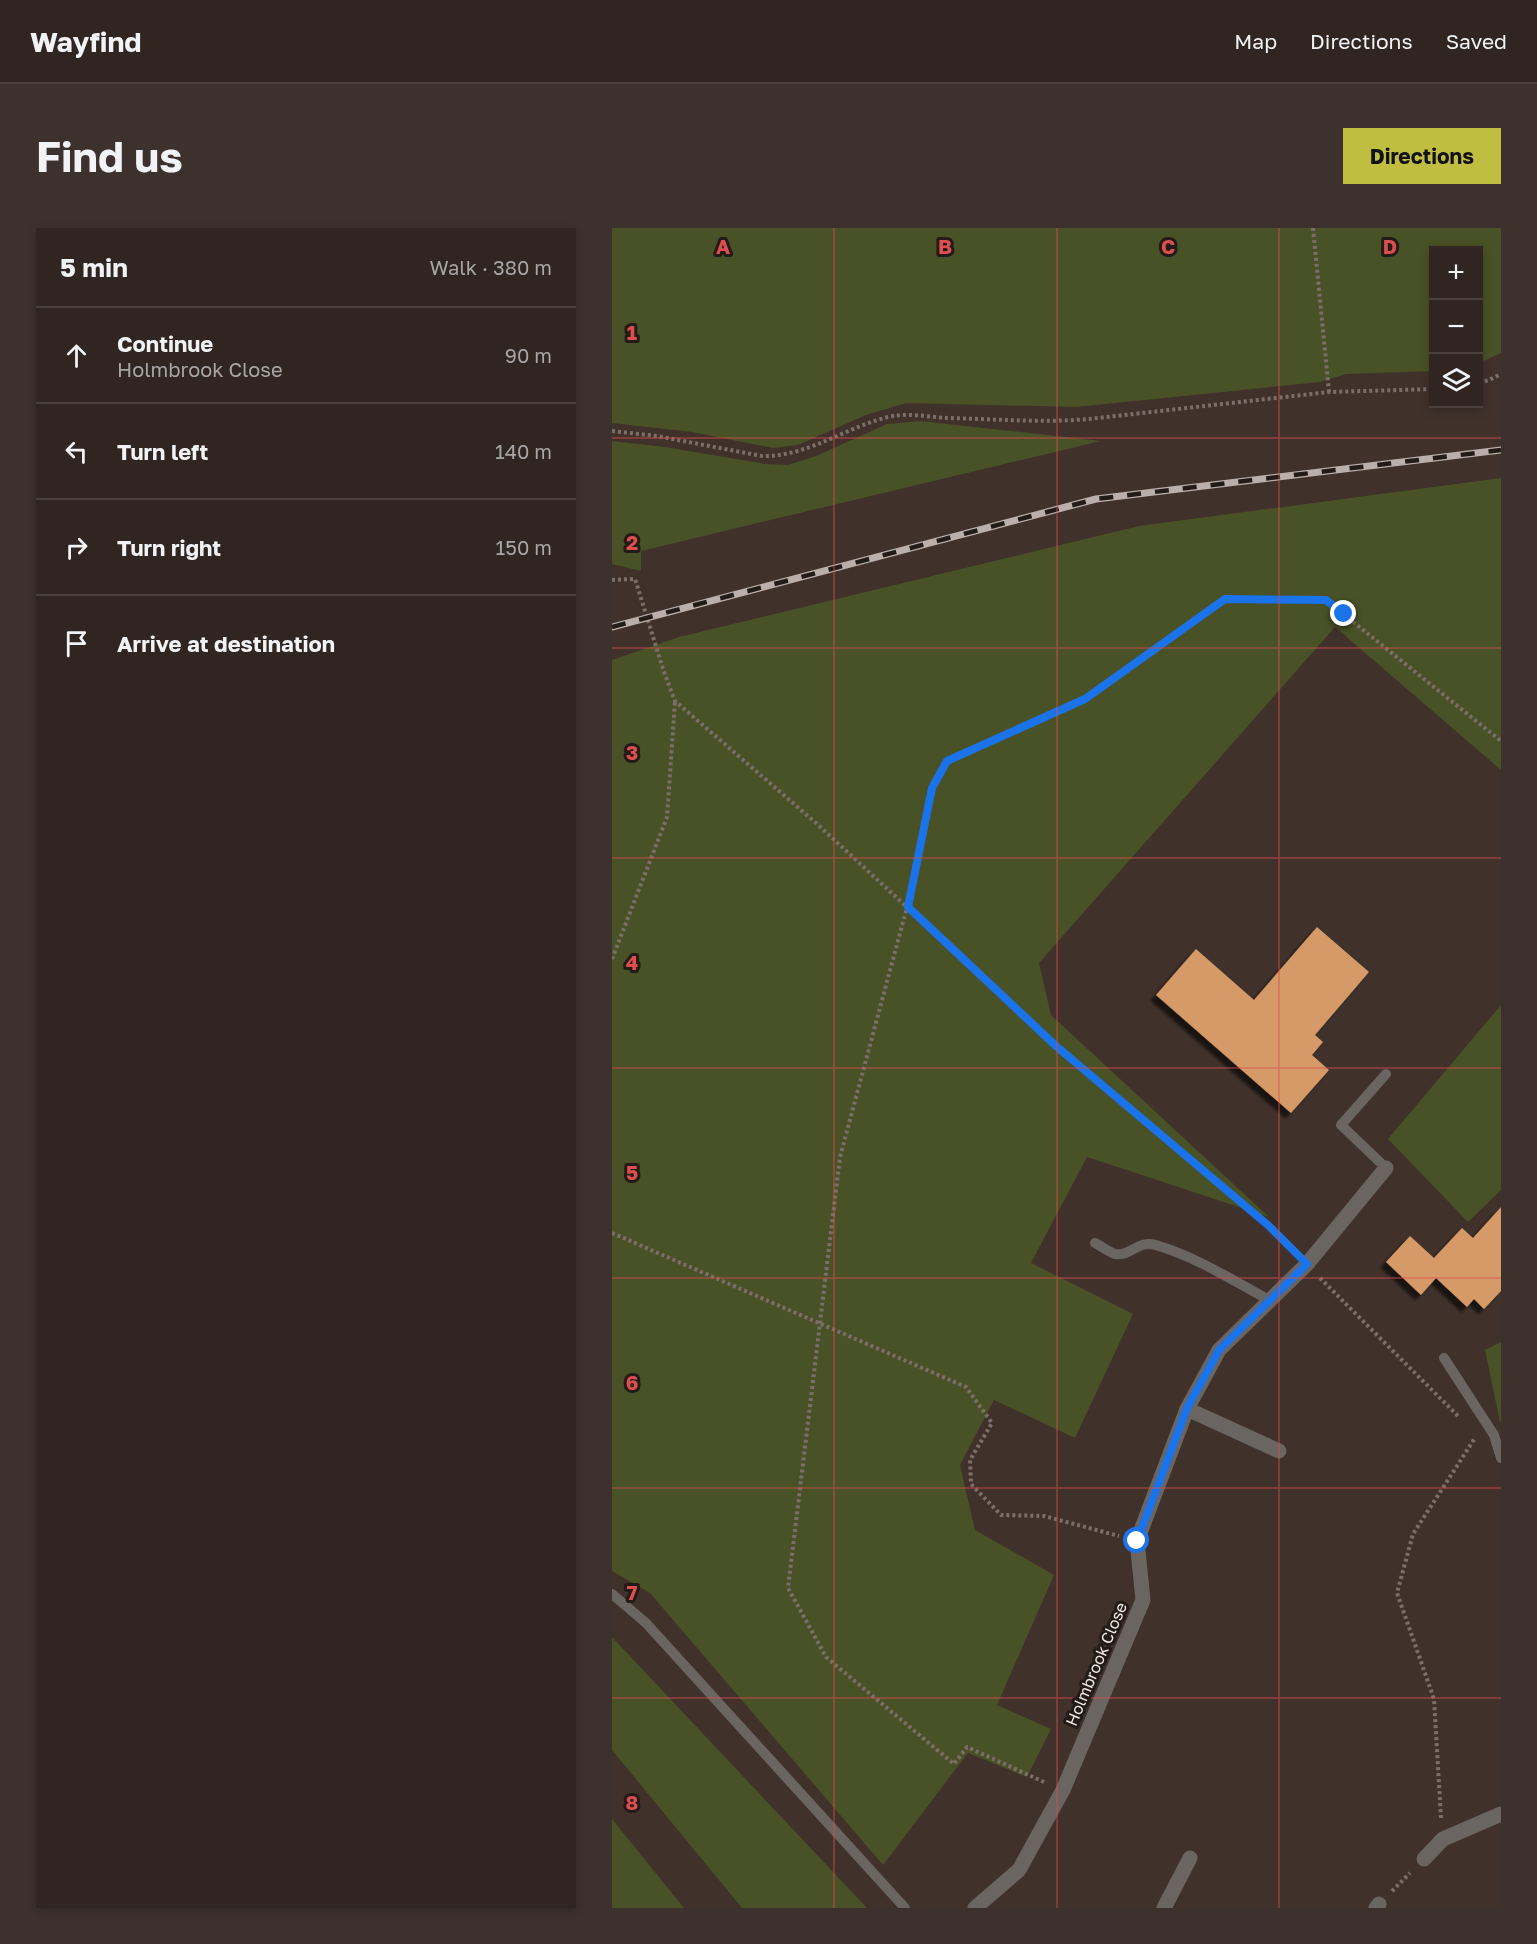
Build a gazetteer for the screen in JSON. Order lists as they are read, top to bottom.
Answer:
{
  "streets": {
    "street": ["Holmbrook Close"]
  },
  "page": {
    "header": "Wayfind",
    "nav": ["Map", "Directions", "Saved"],
    "buttons": "Directions",
    "title": "Find us",
    "heading": ["5 min", "Walk · 380 m"],
    "map_buttons": ["+", "−"],
    "list": [
      ["Continue", "Holmbrook Close", "90 m"],
      ["Turn left", "140 m"],
      ["Turn right", "150 m"],
      "Arrive at destination"
    ]
  },
  "grid": {
    "columns": [
      "A",
      "B",
      "C",
      "D"
    ],
    "rows": [
      "1",
      "2",
      "3",
      "4",
      "5",
      "6",
      "7",
      "8"
    ]
  }
}
